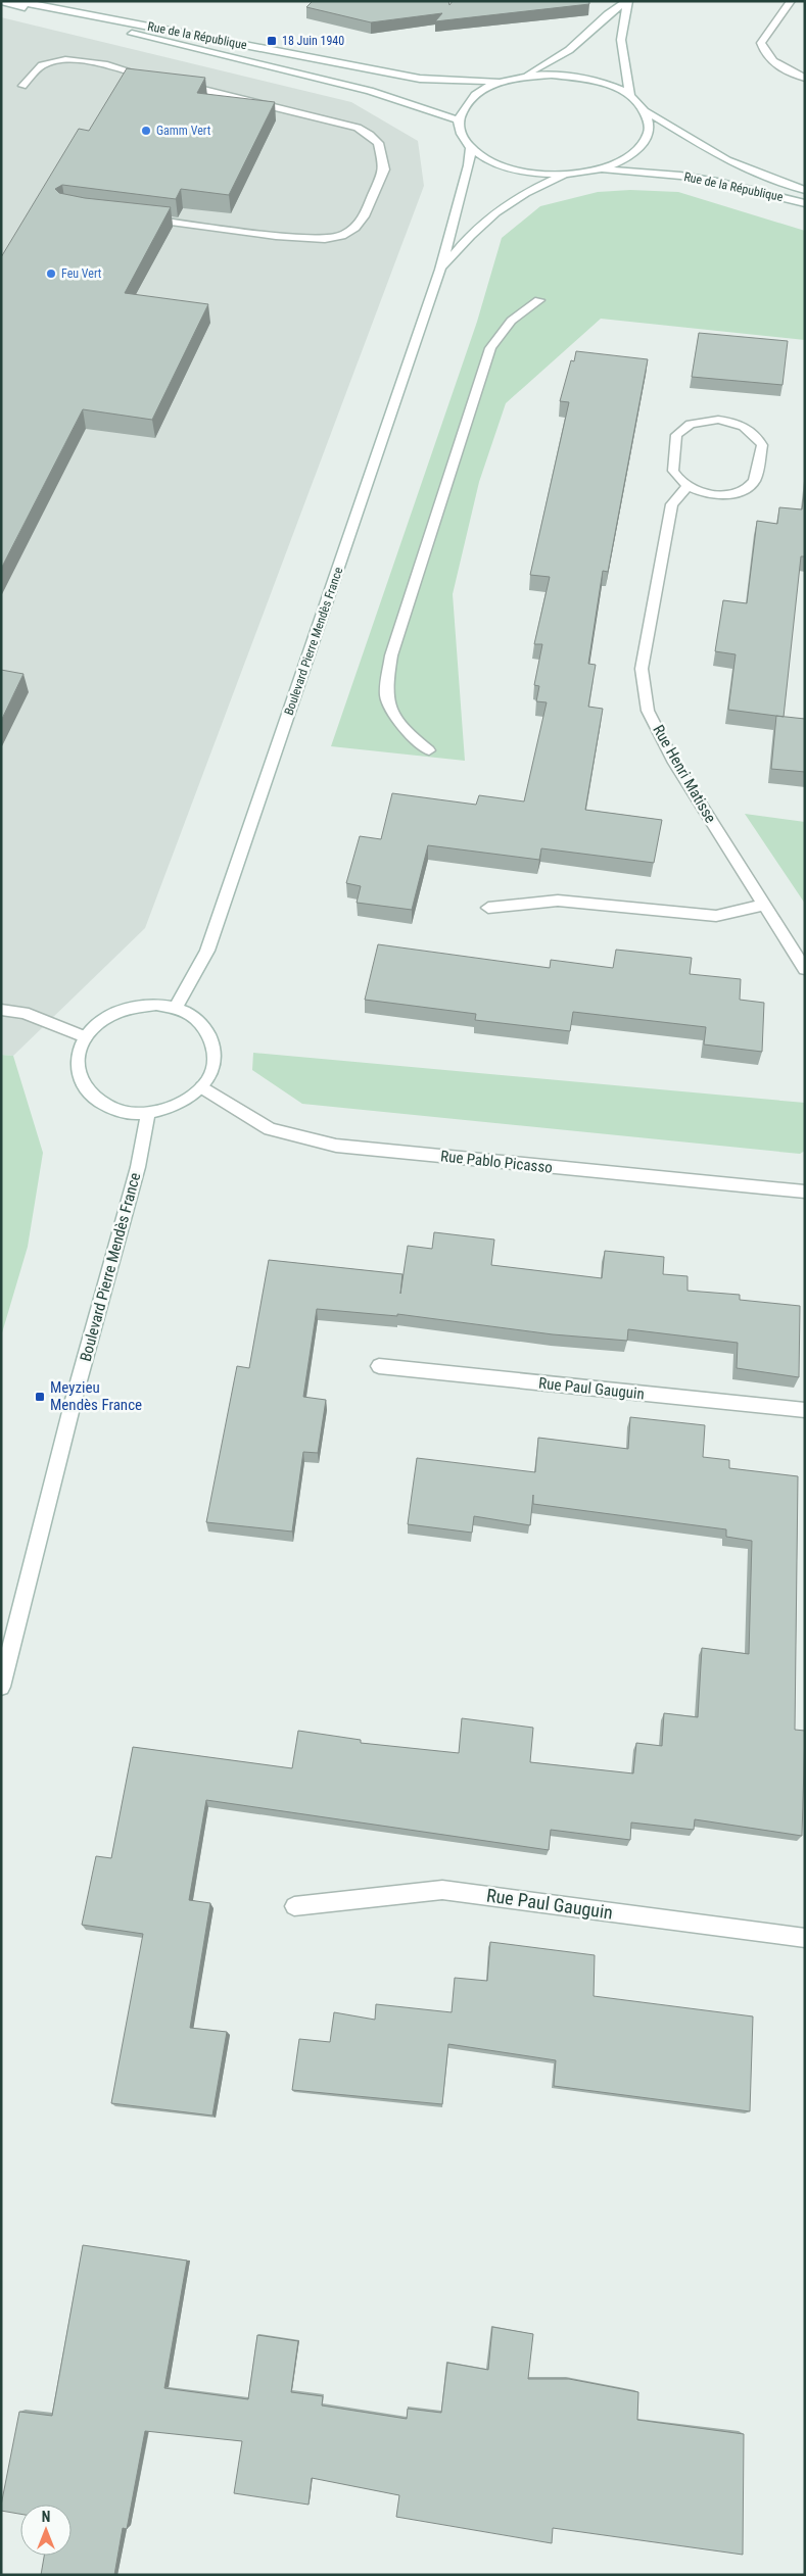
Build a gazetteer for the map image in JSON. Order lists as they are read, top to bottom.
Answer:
{
  "streets": {
    "street": [
      "Rue de la République",
      "Boulevard Pierre Mendès France",
      "Rue Henri Matisse",
      "Rue Pablo Picasso",
      "Rue Paul Gauguin"
    ]
  },
  "crossings": [
    ["Boulevard Pierre Mendès France", "Rue Pablo Picasso"]
  ],
  "places": {
    "transit": ["18 Juin 1940", "Meyzieu Mendès France"],
    "other": ["Gamm Vert", "Feu Vert"]
  },
  "north": "top"
}
